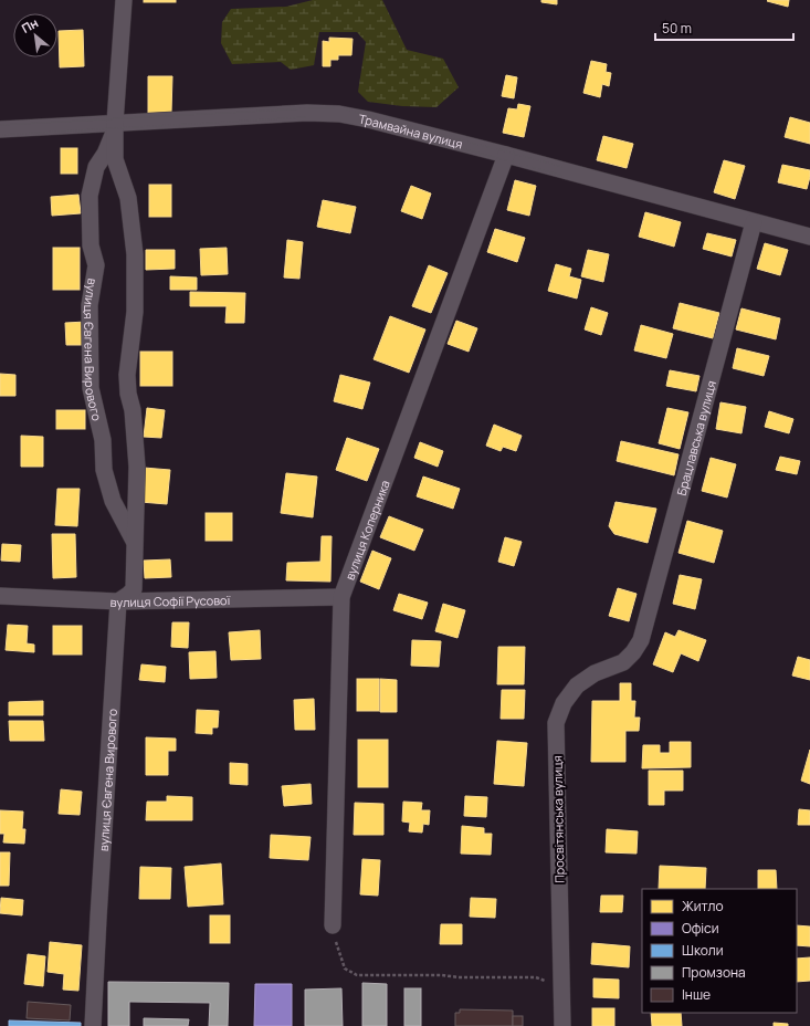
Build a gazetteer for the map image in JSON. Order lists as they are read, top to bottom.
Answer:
{
  "streets": {
    "street": [
      "Трамвайна вулиця",
      "вулиця Євгена Вирового",
      "Брацлавська вулиця",
      "вулиця Коперника",
      "вулиця Софії Русової",
      "Просвітянська вулиця"
    ]
  },
  "crossings": [
    ["Трамвайна вулиця", "вулиця Євгена Вирового"],
    ["Трамвайна вулиця", "Брацлавська вулиця"],
    ["Трамвайна вулиця", "вулиця Коперника"],
    ["вулиця Євгена Вирового", "вулиця Софії Русової"],
    ["Брацлавська вулиця", "Просвітянська вулиця"],
    ["вулиця Коперника", "вулиця Софії Русової"]
  ],
  "legend": [
    "Житло",
    "Офіси",
    "Школи",
    "Промзона",
    "Інше"
  ],
  "scale_bar": "50 m",
  "north": "top left"
}
